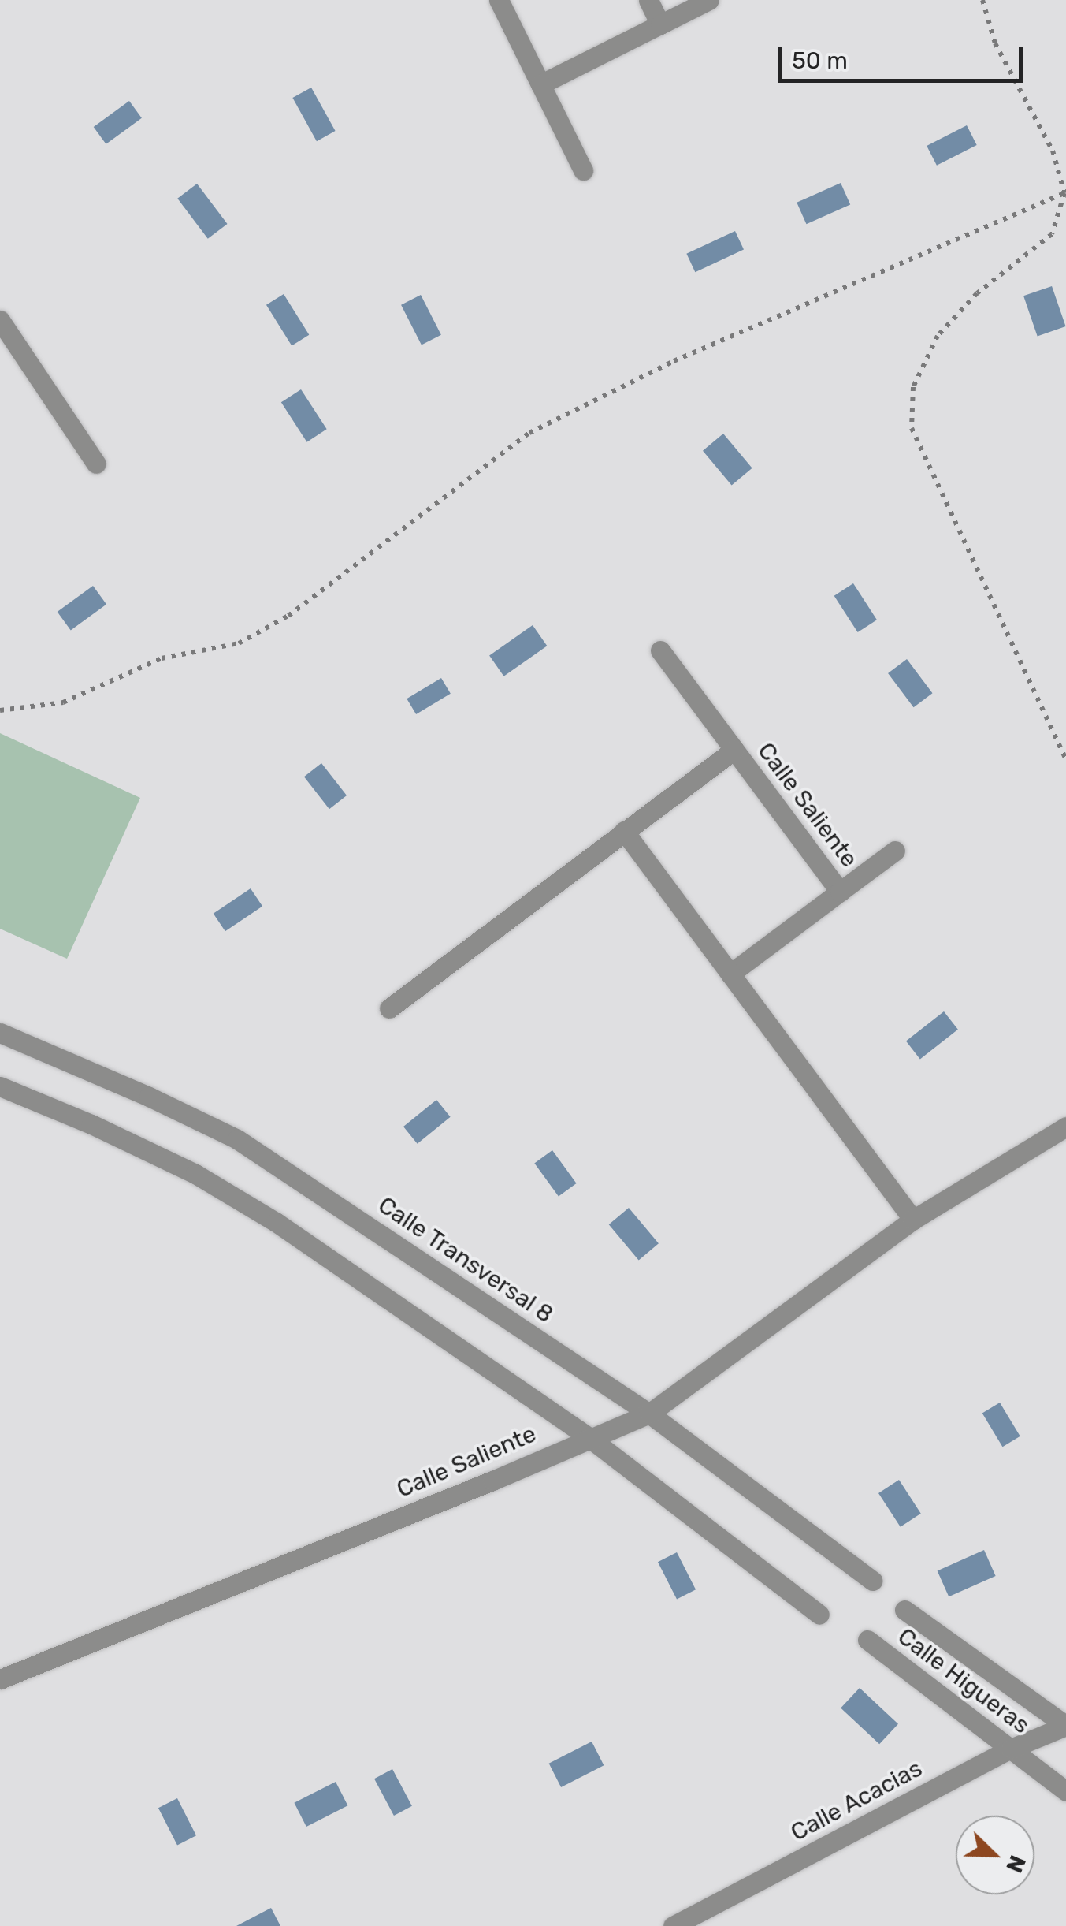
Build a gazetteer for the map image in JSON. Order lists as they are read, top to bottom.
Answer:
{
  "streets": {
    "street": [
      "Calle Saliente",
      "Calle Transversal 8",
      "Calle Higueras",
      "Calle Acacias"
    ]
  },
  "crossings": [
    ["Calle Saliente", "Calle Transversal 8"],
    ["Calle Higueras", "Calle Acacias"]
  ],
  "scale_bar": "50 m",
  "north": "bottom right"
}
